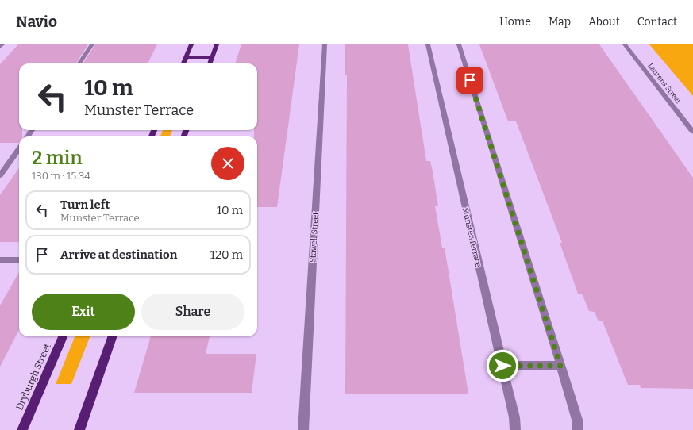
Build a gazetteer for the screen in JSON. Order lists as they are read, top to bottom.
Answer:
{
  "streets": {
    "main road": ["Dryburgh Street"],
    "street": ["Laurens Street", "Stawell Street", "Munster Terrace"]
  },
  "page": {
    "header": "Navio",
    "nav": [
      "Home",
      "Map",
      "About",
      "Contact"
    ],
    "turn": ["10 m", "Munster Terrace"],
    "heading": ["2 min", "130 m · 15:34"],
    "list": [
      {
        "name": "Turn left",
        "note": "Munster Terrace",
        "value": "10 m"
      },
      {
        "name": "Arrive at destination",
        "value": "120 m"
      }
    ],
    "buttons": ["Exit", "Share"]
  }
}
